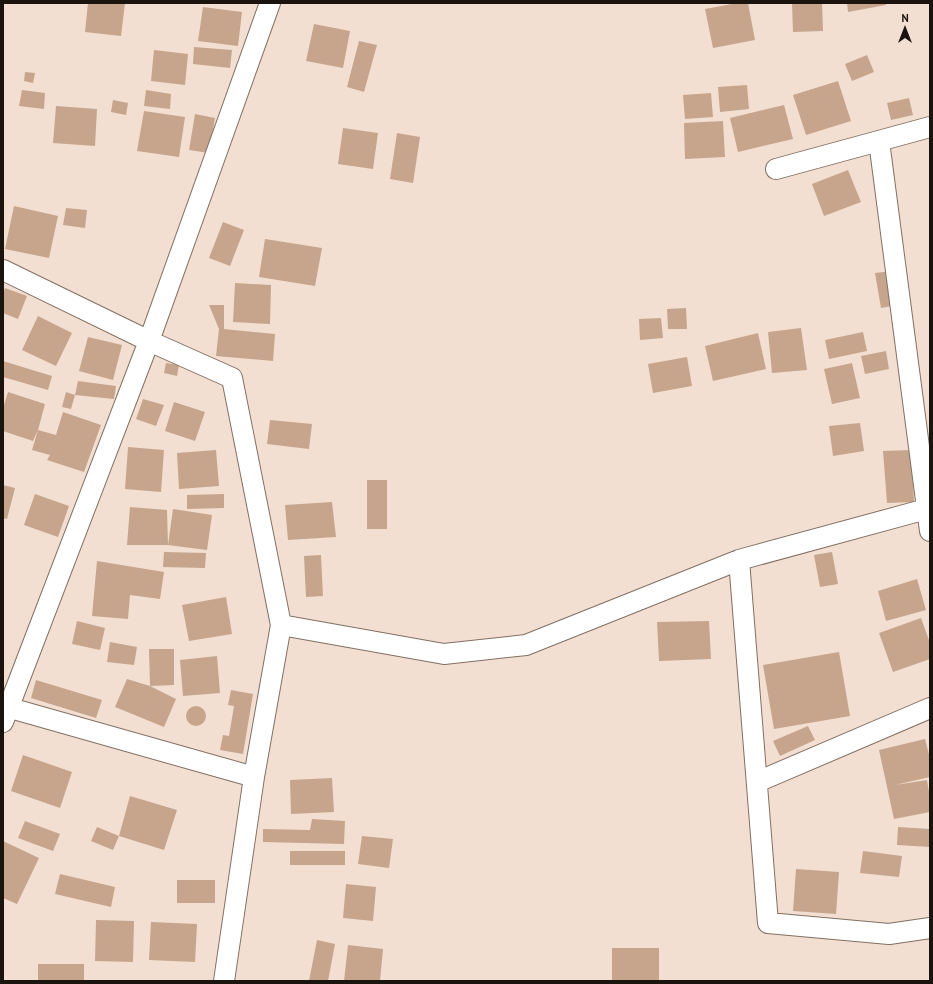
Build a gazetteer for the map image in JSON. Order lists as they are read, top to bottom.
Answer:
{
  "north": "top"
}
